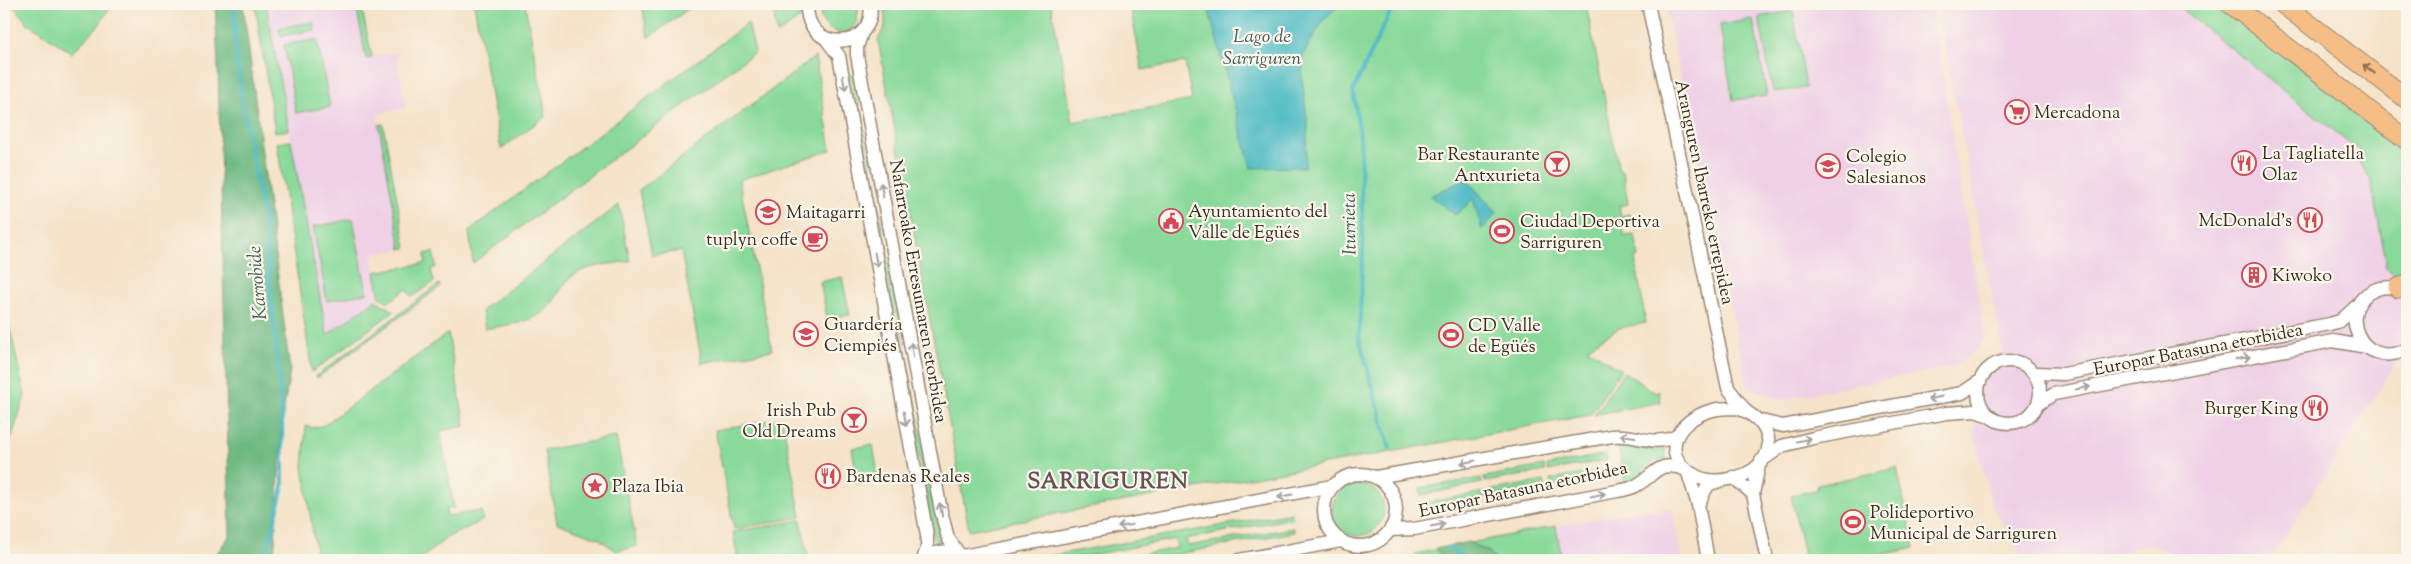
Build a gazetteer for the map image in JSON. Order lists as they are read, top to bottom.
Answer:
{
  "streets": {
    "street": ["Aranguren Ibarreko errepidea", "Nafarroako Erresumaren etorbidea", "Europar Batasuna etorbidea"]
  },
  "districts": ["SARRIGUREN"],
  "water": ["Lago de Sarriguren", "Iturrieta", "Karrobide"],
  "places": {
    "supermarket": ["Mercadona"],
    "restaurant": [
      "La Tagliatella Olaz",
      "McDonald's",
      "Burger King",
      "Bardenas Reales"
    ],
    "bar": ["Bar Restaurante Antxurieta", "Irish Pub Old Dreams"],
    "school or university": ["Colegio Salesianos", "Maitagarri", "Guardería Ciempiés"],
    "public building": ["Ayuntamiento del Valle de Egüés"],
    "sports": ["Ciudad Deportiva Sarriguren", "CD Valle de Egüés", "Polideportivo Municipal de Sarriguren"],
    "cafe": ["tuplyn coffe"],
    "building": ["Kiwoko"],
    "place": ["Plaza Ibia"]
  }
}
